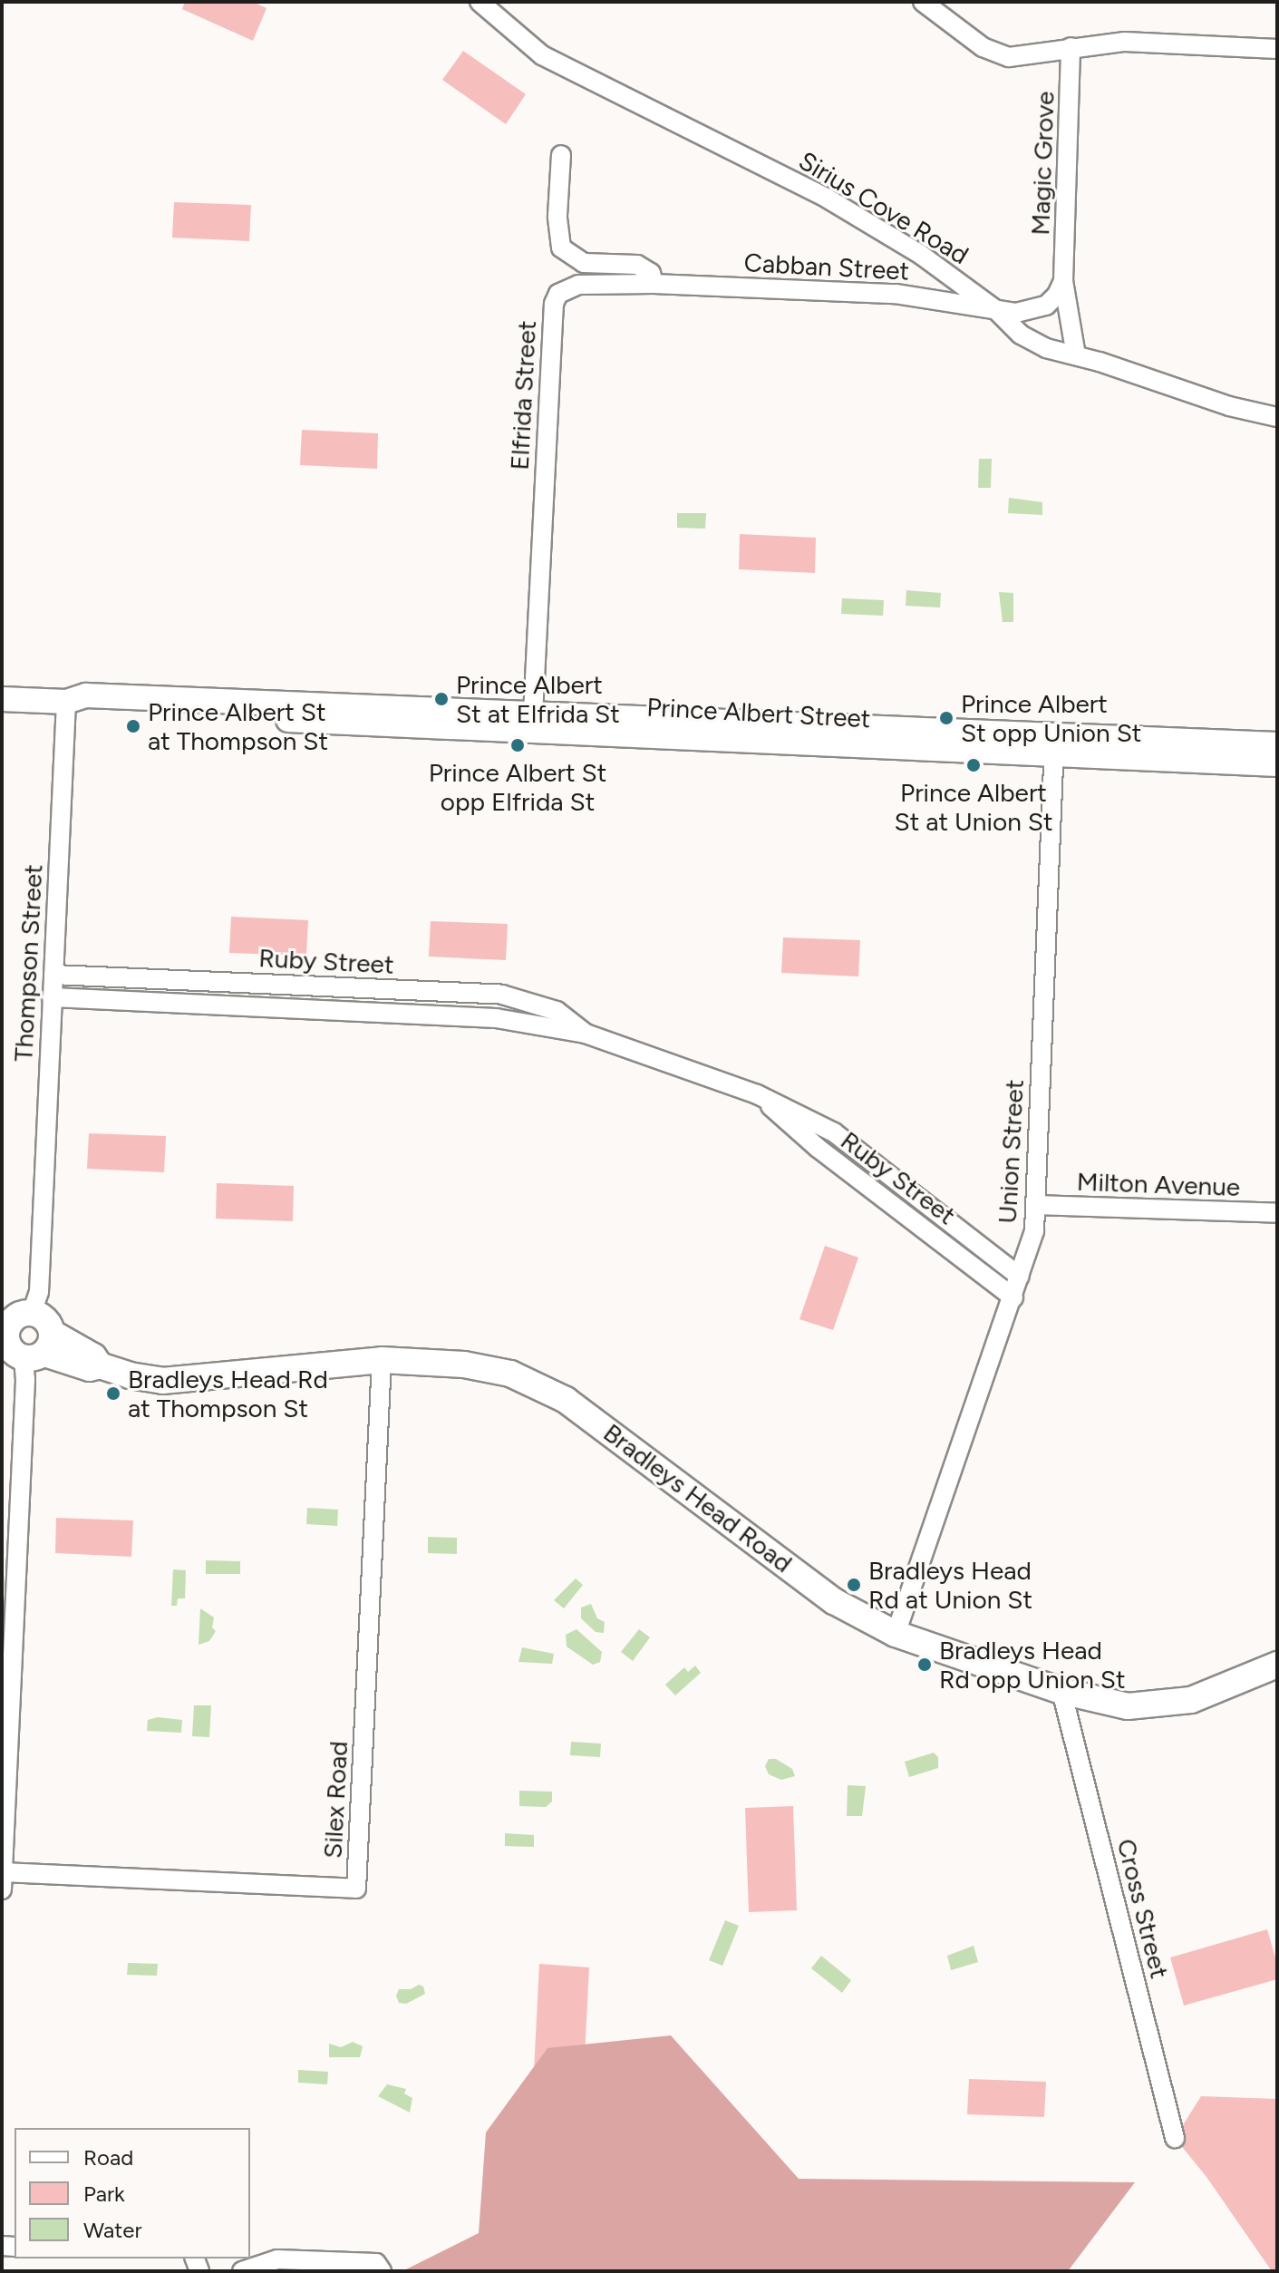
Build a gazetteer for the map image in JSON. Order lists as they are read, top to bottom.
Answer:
{
  "streets": {
    "main road": ["Bradleys Head Road"],
    "street": [
      "Magic Grove",
      "Sirius Cove Road",
      "Cabban Street",
      "Elfrida Street",
      "Prince Albert Street",
      "Ruby Street",
      "Thompson Street",
      "Union Street",
      "Milton Avenue",
      "Silex Road",
      "Cross Street"
    ]
  },
  "crossings": [
    ["Magic Grove", "Sirius Cove Road"],
    ["Sirius Cove Road", "Cabban Street"],
    ["Cabban Street", "Elfrida Street"],
    ["Elfrida Street", "Prince Albert Street"],
    ["Prince Albert Street", "Thompson Street"],
    ["Prince Albert Street", "Union Street"],
    ["Ruby Street", "Thompson Street"],
    ["Ruby Street", "Union Street"],
    ["Thompson Street", "Bradleys Head Road"],
    ["Union Street", "Milton Avenue"],
    ["Union Street", "Bradleys Head Road"],
    ["Bradleys Head Road", "Silex Road"],
    ["Bradleys Head Road", "Cross Street"]
  ],
  "places": [
    "Prince Albert St at Elfrida St",
    "Prince Albert St opp Union St",
    "Prince Albert St at Thompson St",
    "Prince Albert St opp Elfrida St",
    "Prince Albert St at Union St",
    "Bradleys Head Rd at Thompson St",
    "Bradleys Head Rd at Union St",
    "Bradleys Head Rd opp Union St"
  ],
  "legend": ["Road", "Park", "Water"]
}
